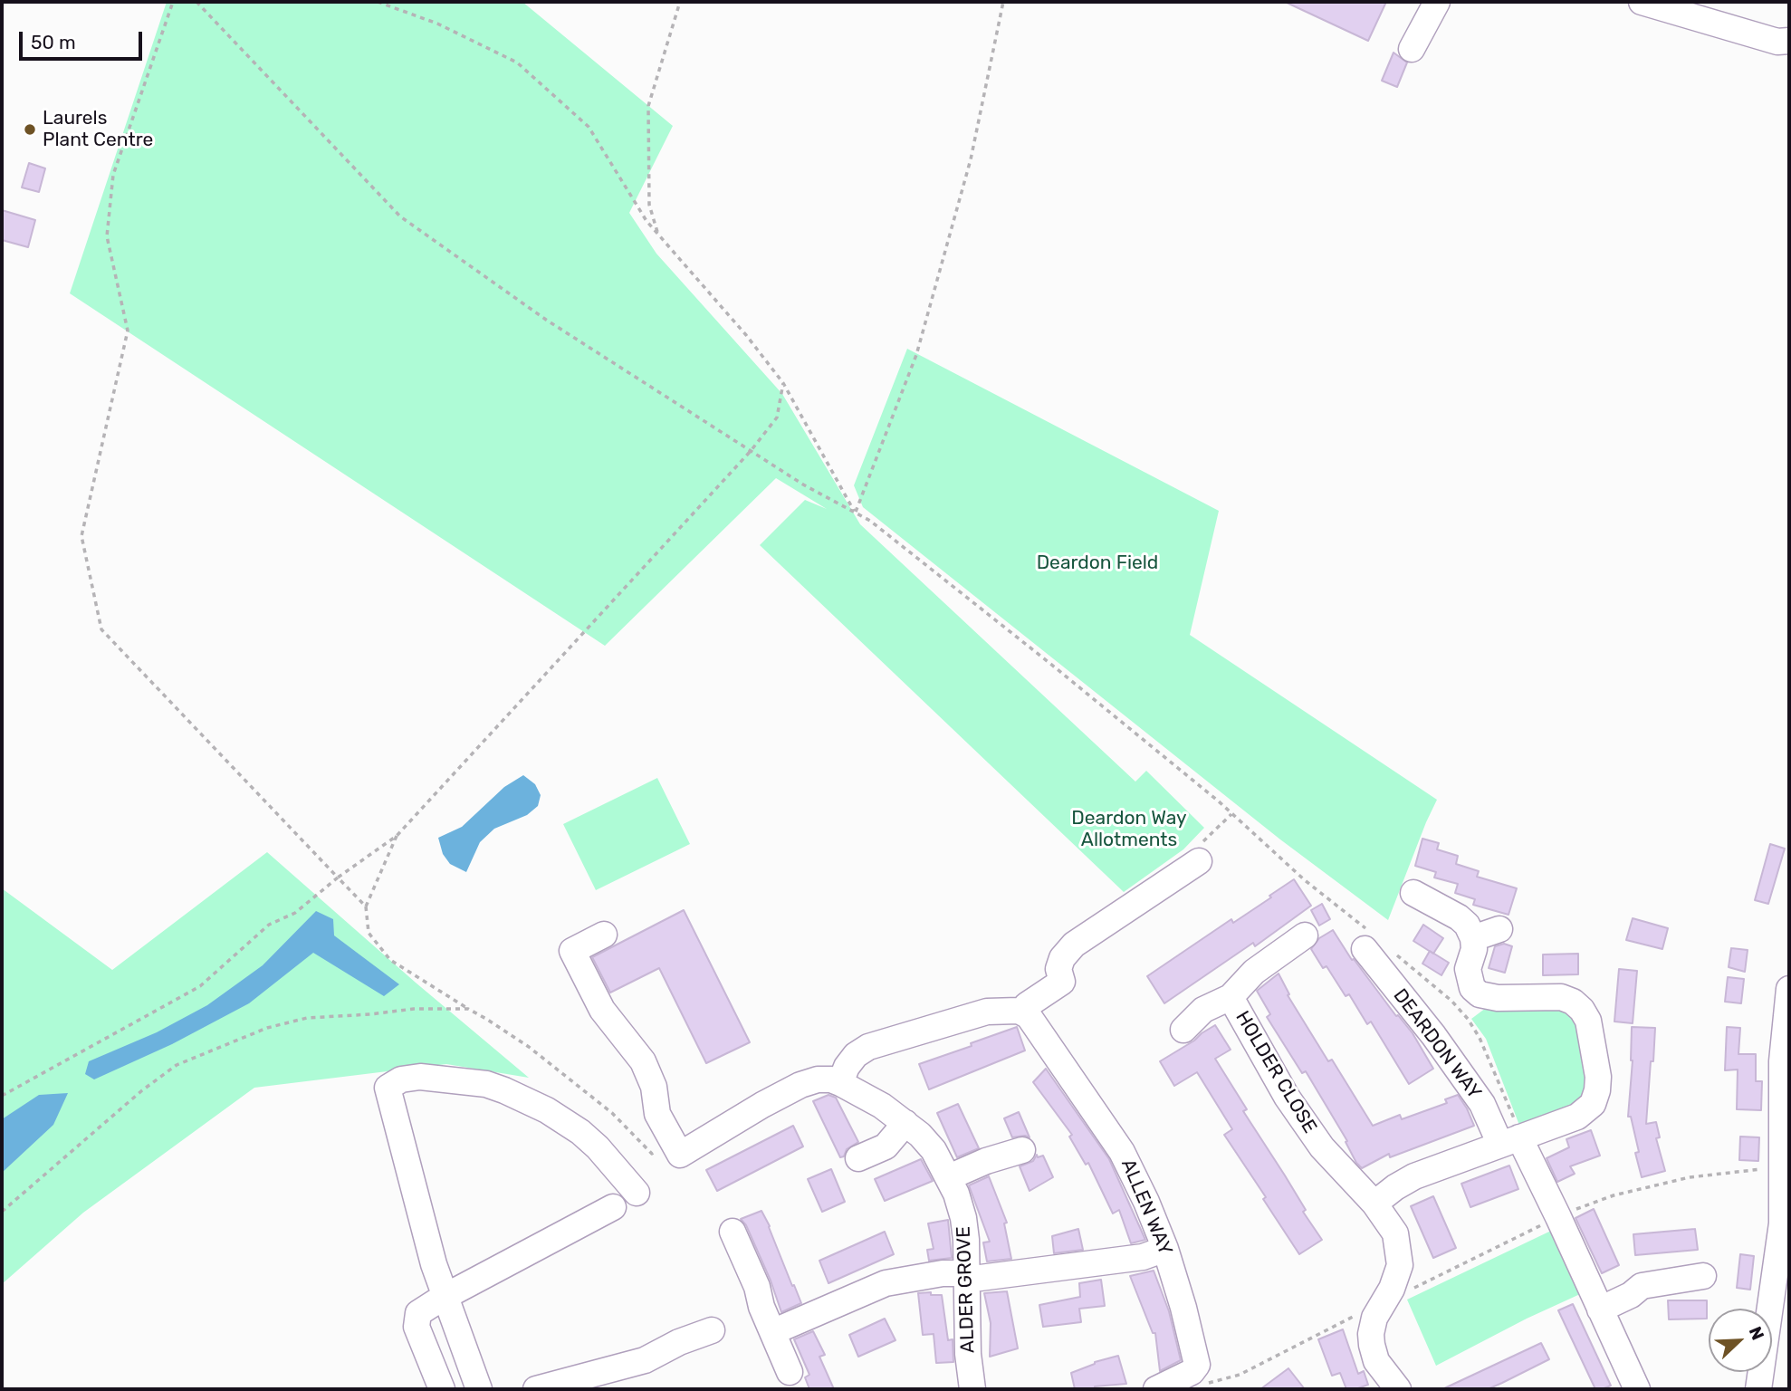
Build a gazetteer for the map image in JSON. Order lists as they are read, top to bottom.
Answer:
{
  "streets": {
    "street": [
      "DEARDON WAY",
      "HOLDER CLOSE",
      "ALLEN WAY",
      "ALDER GROVE"
    ]
  },
  "parks": ["Deardon Field", "Deardon Way Allotments"],
  "places": ["Laurels Plant Centre"],
  "scale_bar": "50 m",
  "north": "top right"
}
